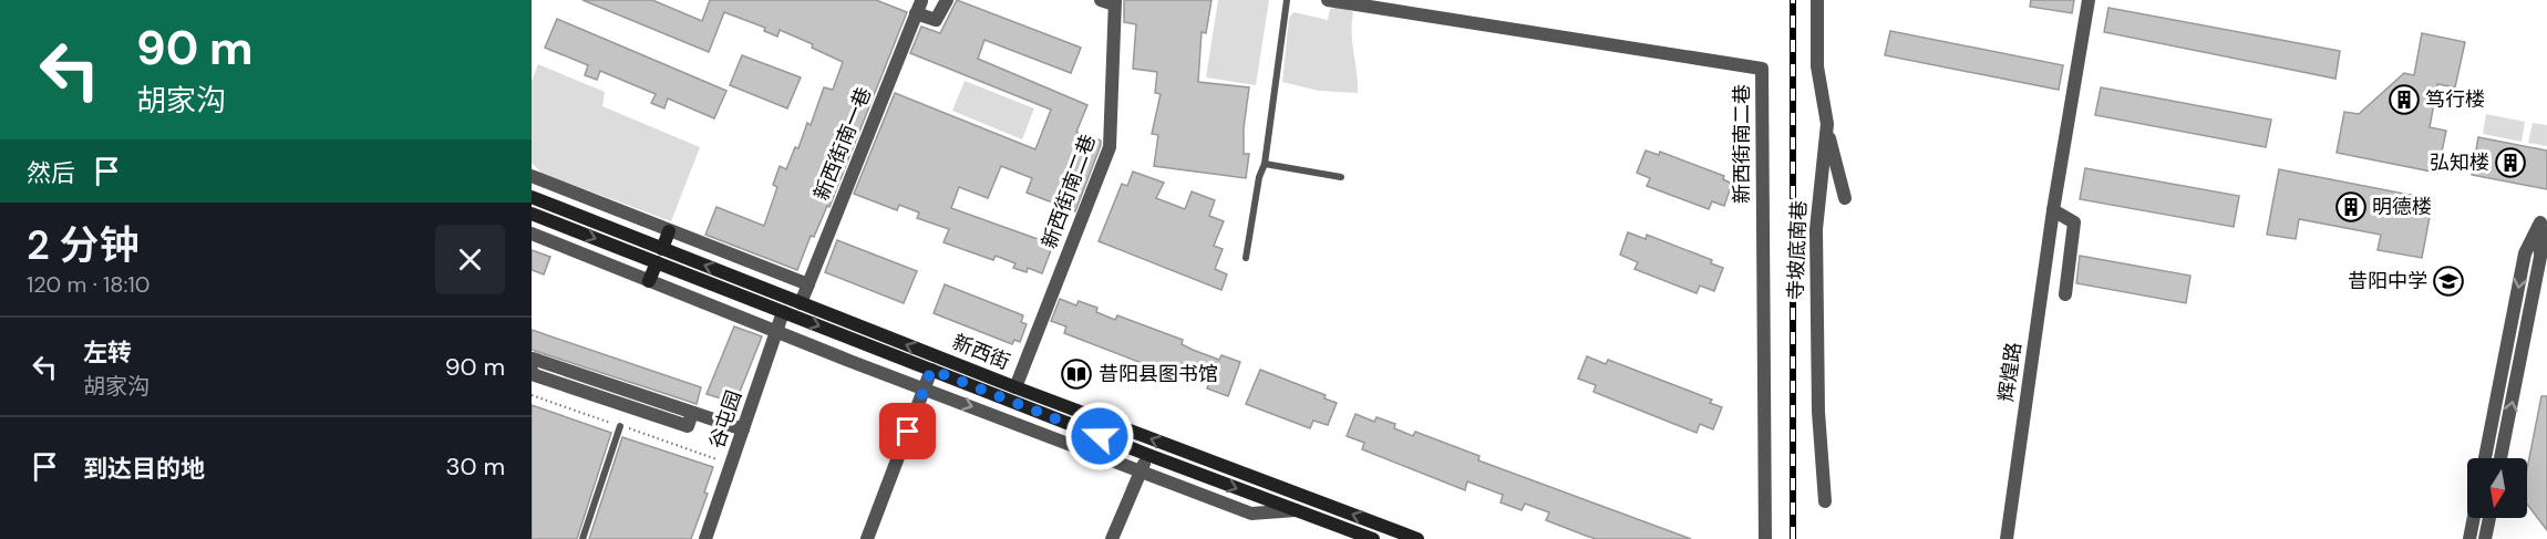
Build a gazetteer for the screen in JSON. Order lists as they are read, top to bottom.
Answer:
{
  "streets": {
    "main road": ["新西街"],
    "street": [
      "新西街南一巷",
      "新西街南二巷",
      "寺坡底南巷",
      "辉煌路",
      "谷屯园"
    ]
  },
  "crossings": [
    ["新西街南一巷", "新西街"],
    ["新西街南二巷", "新西街"],
    ["新西街", "谷屯园"]
  ],
  "places": {
    "building": ["笃行楼", "弘知楼", "明德楼"],
    "school or university": ["昔阳中学"],
    "library": ["昔阳县图书馆"]
  },
  "north": "bottom",
  "page": {
    "turn": ["90 m", "胡家沟"],
    "then": "然后",
    "heading": ["2 分钟", "120 m · 18:10"],
    "list": [
      {
        "name": "左转",
        "note": "胡家沟",
        "value": "90 m"
      },
      {
        "name": "到达目的地",
        "value": "30 m"
      }
    ]
  }
}
